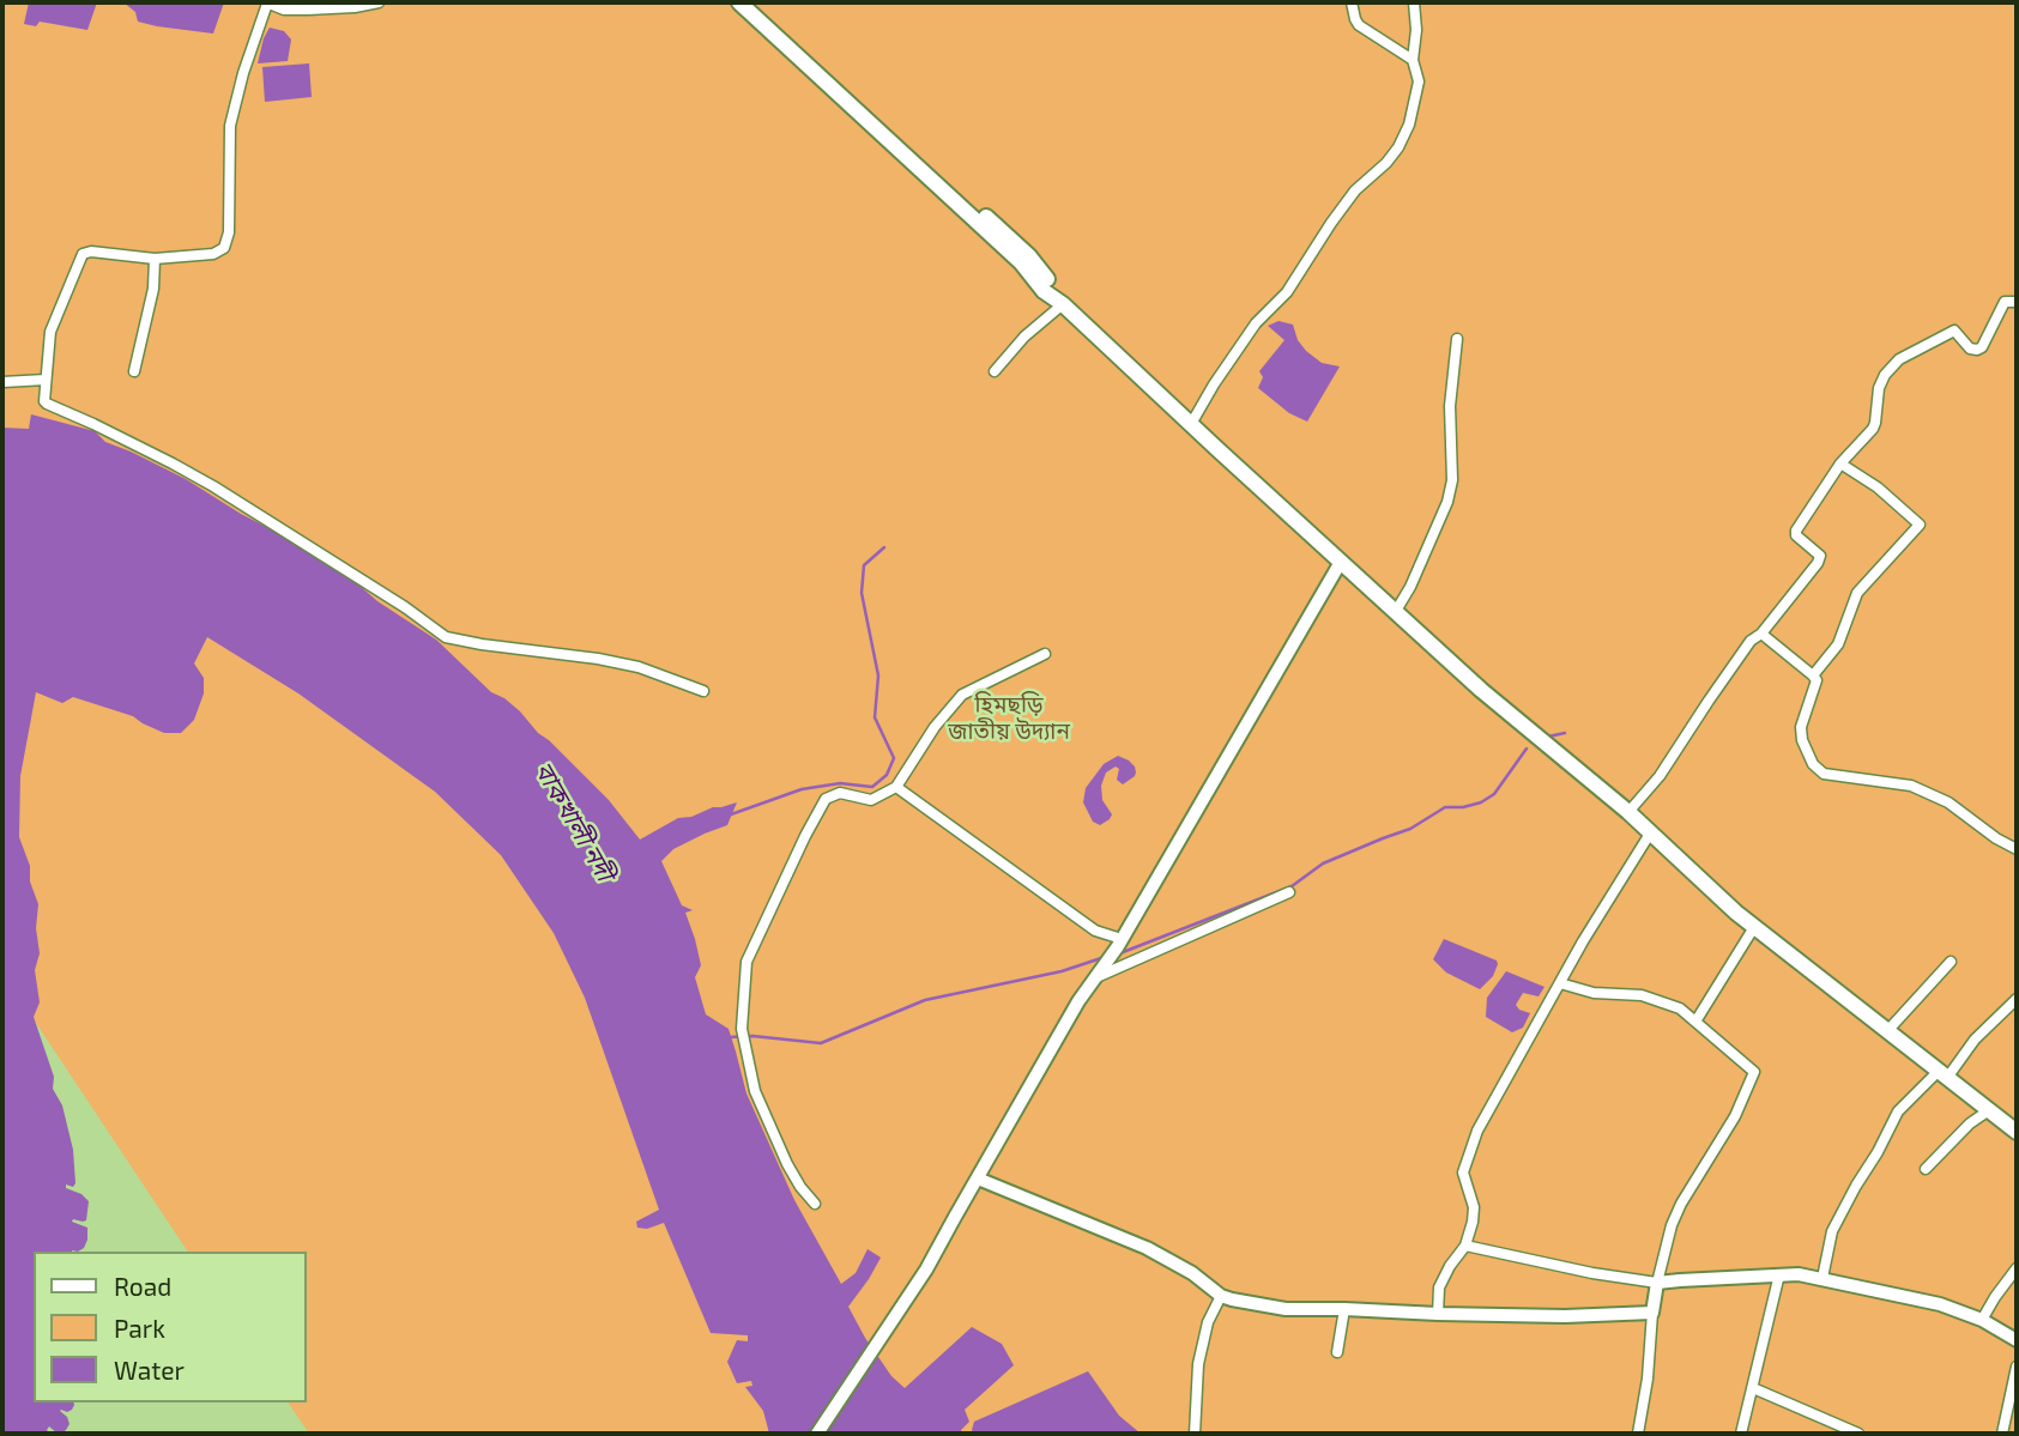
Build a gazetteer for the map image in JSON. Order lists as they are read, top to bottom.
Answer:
{
  "water": ["বাকখালী নদী"],
  "parks": ["হিমছড়ি জাতীয় উদ্যান"],
  "legend": ["Road", "Park", "Water"]
}
